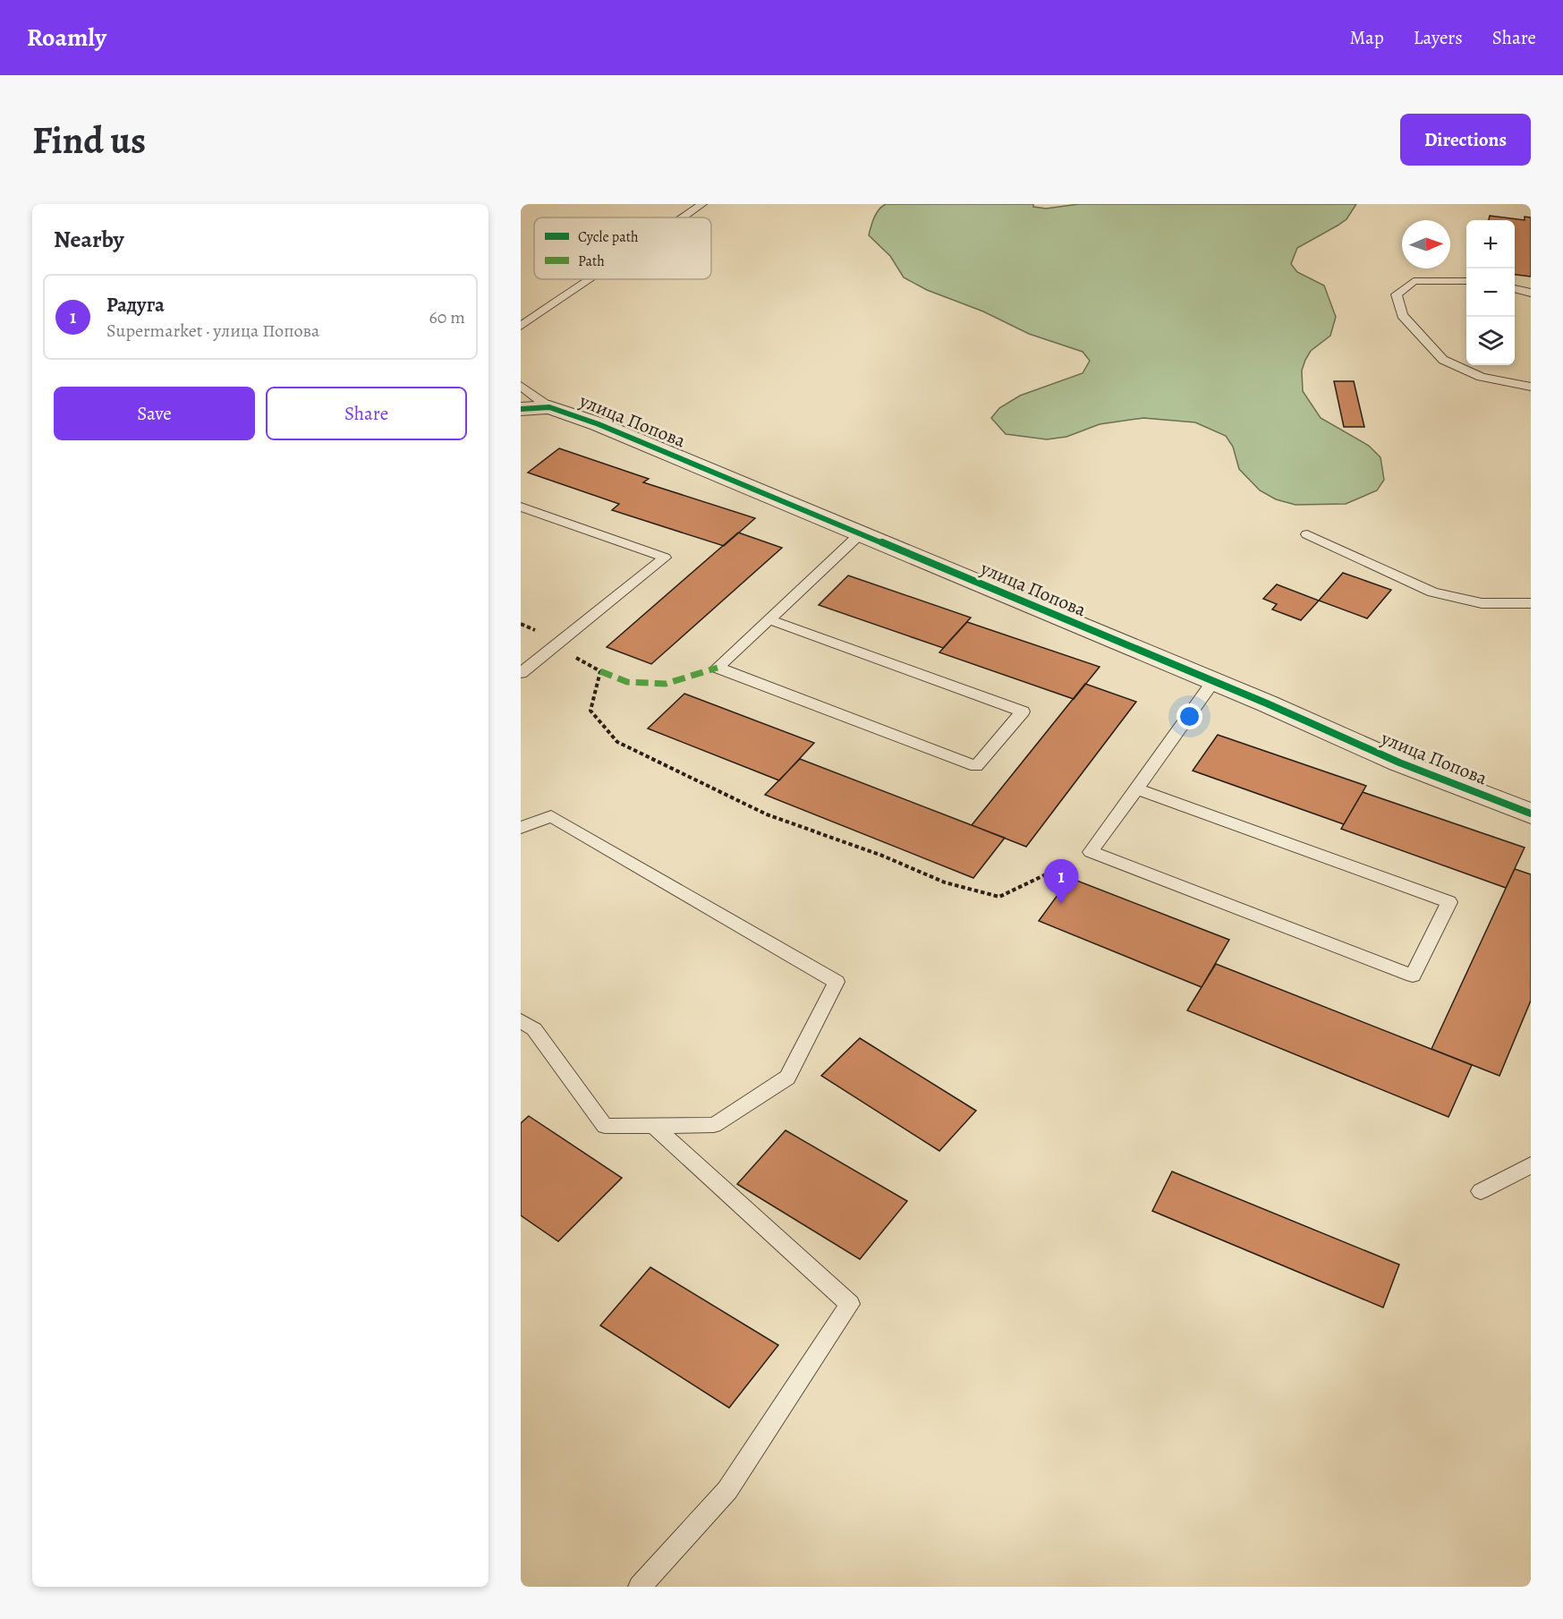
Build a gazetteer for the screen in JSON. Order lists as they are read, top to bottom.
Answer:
{
  "streets": {
    "street": ["улица Попова"]
  },
  "legend": ["Cycle path", "Path"],
  "north": "right",
  "page": {
    "header": "Roamly",
    "nav": ["Map", "Layers", "Share"],
    "buttons": [
      "Directions",
      ["Save", "Share"]
    ],
    "title": "Find us",
    "heading": "Nearby",
    "map_buttons": ["+", "−"],
    "list": [
      {
        "mark": "1",
        "name": "Радуга",
        "note": "Supermarket · улица Попова",
        "value": "60 m"
      }
    ],
    "pins": "1"
  }
}
